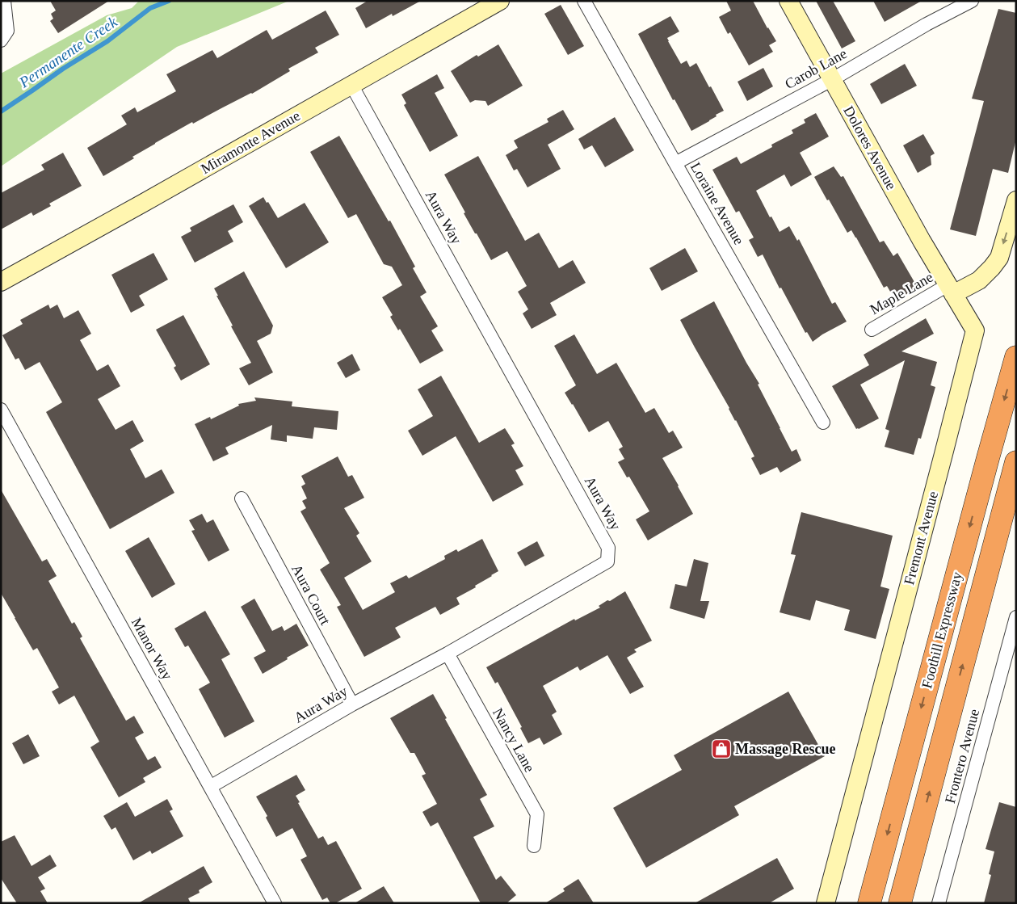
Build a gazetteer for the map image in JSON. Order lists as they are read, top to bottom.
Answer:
{
  "streets": {
    "highway": ["Foothill Expressway"],
    "street": [
      "Carob Lane",
      "Miramonte Avenue",
      "Dolores Avenue",
      "Loraine Avenue",
      "Aura Way",
      "Maple Lane",
      "Fremont Avenue",
      "Aura Court",
      "Manor Way",
      "Nancy Lane",
      "Frontero Avenue"
    ]
  },
  "crossings": [
    ["Carob Lane", "Dolores Avenue"],
    ["Carob Lane", "Loraine Avenue"],
    ["Miramonte Avenue", "Aura Way"],
    ["Dolores Avenue", "Maple Lane"],
    ["Dolores Avenue", "Fremont Avenue"],
    ["Aura Way", "Aura Court"],
    ["Aura Way", "Manor Way"],
    ["Aura Way", "Nancy Lane"],
    ["Maple Lane", "Fremont Avenue"]
  ],
  "water": ["Permanente Creek"],
  "places": {
    "shop": ["Massage Rescue"]
  }
}
